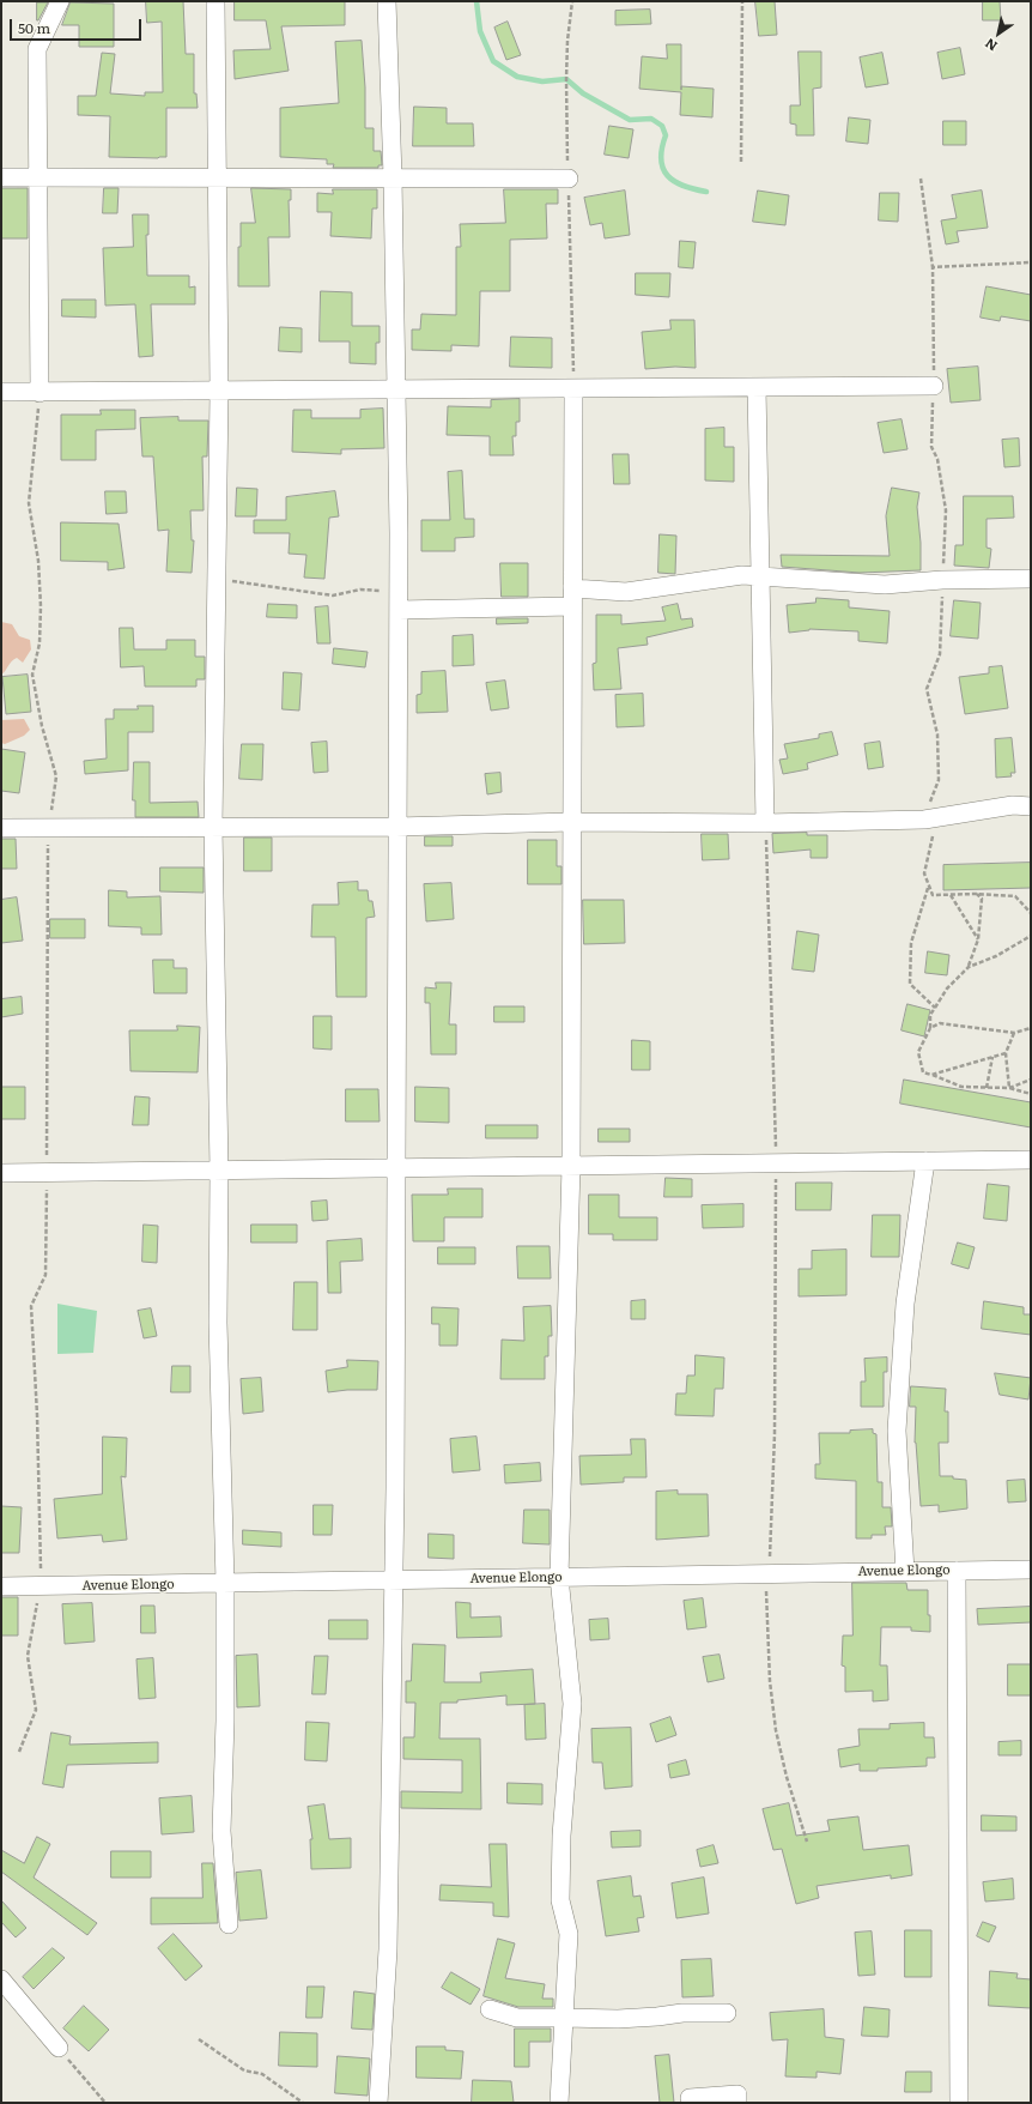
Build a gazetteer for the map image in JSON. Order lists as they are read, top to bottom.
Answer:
{
  "streets": {
    "street": ["Avenue Elongo"]
  },
  "scale_bar": "50 m",
  "north": "bottom left"
}
